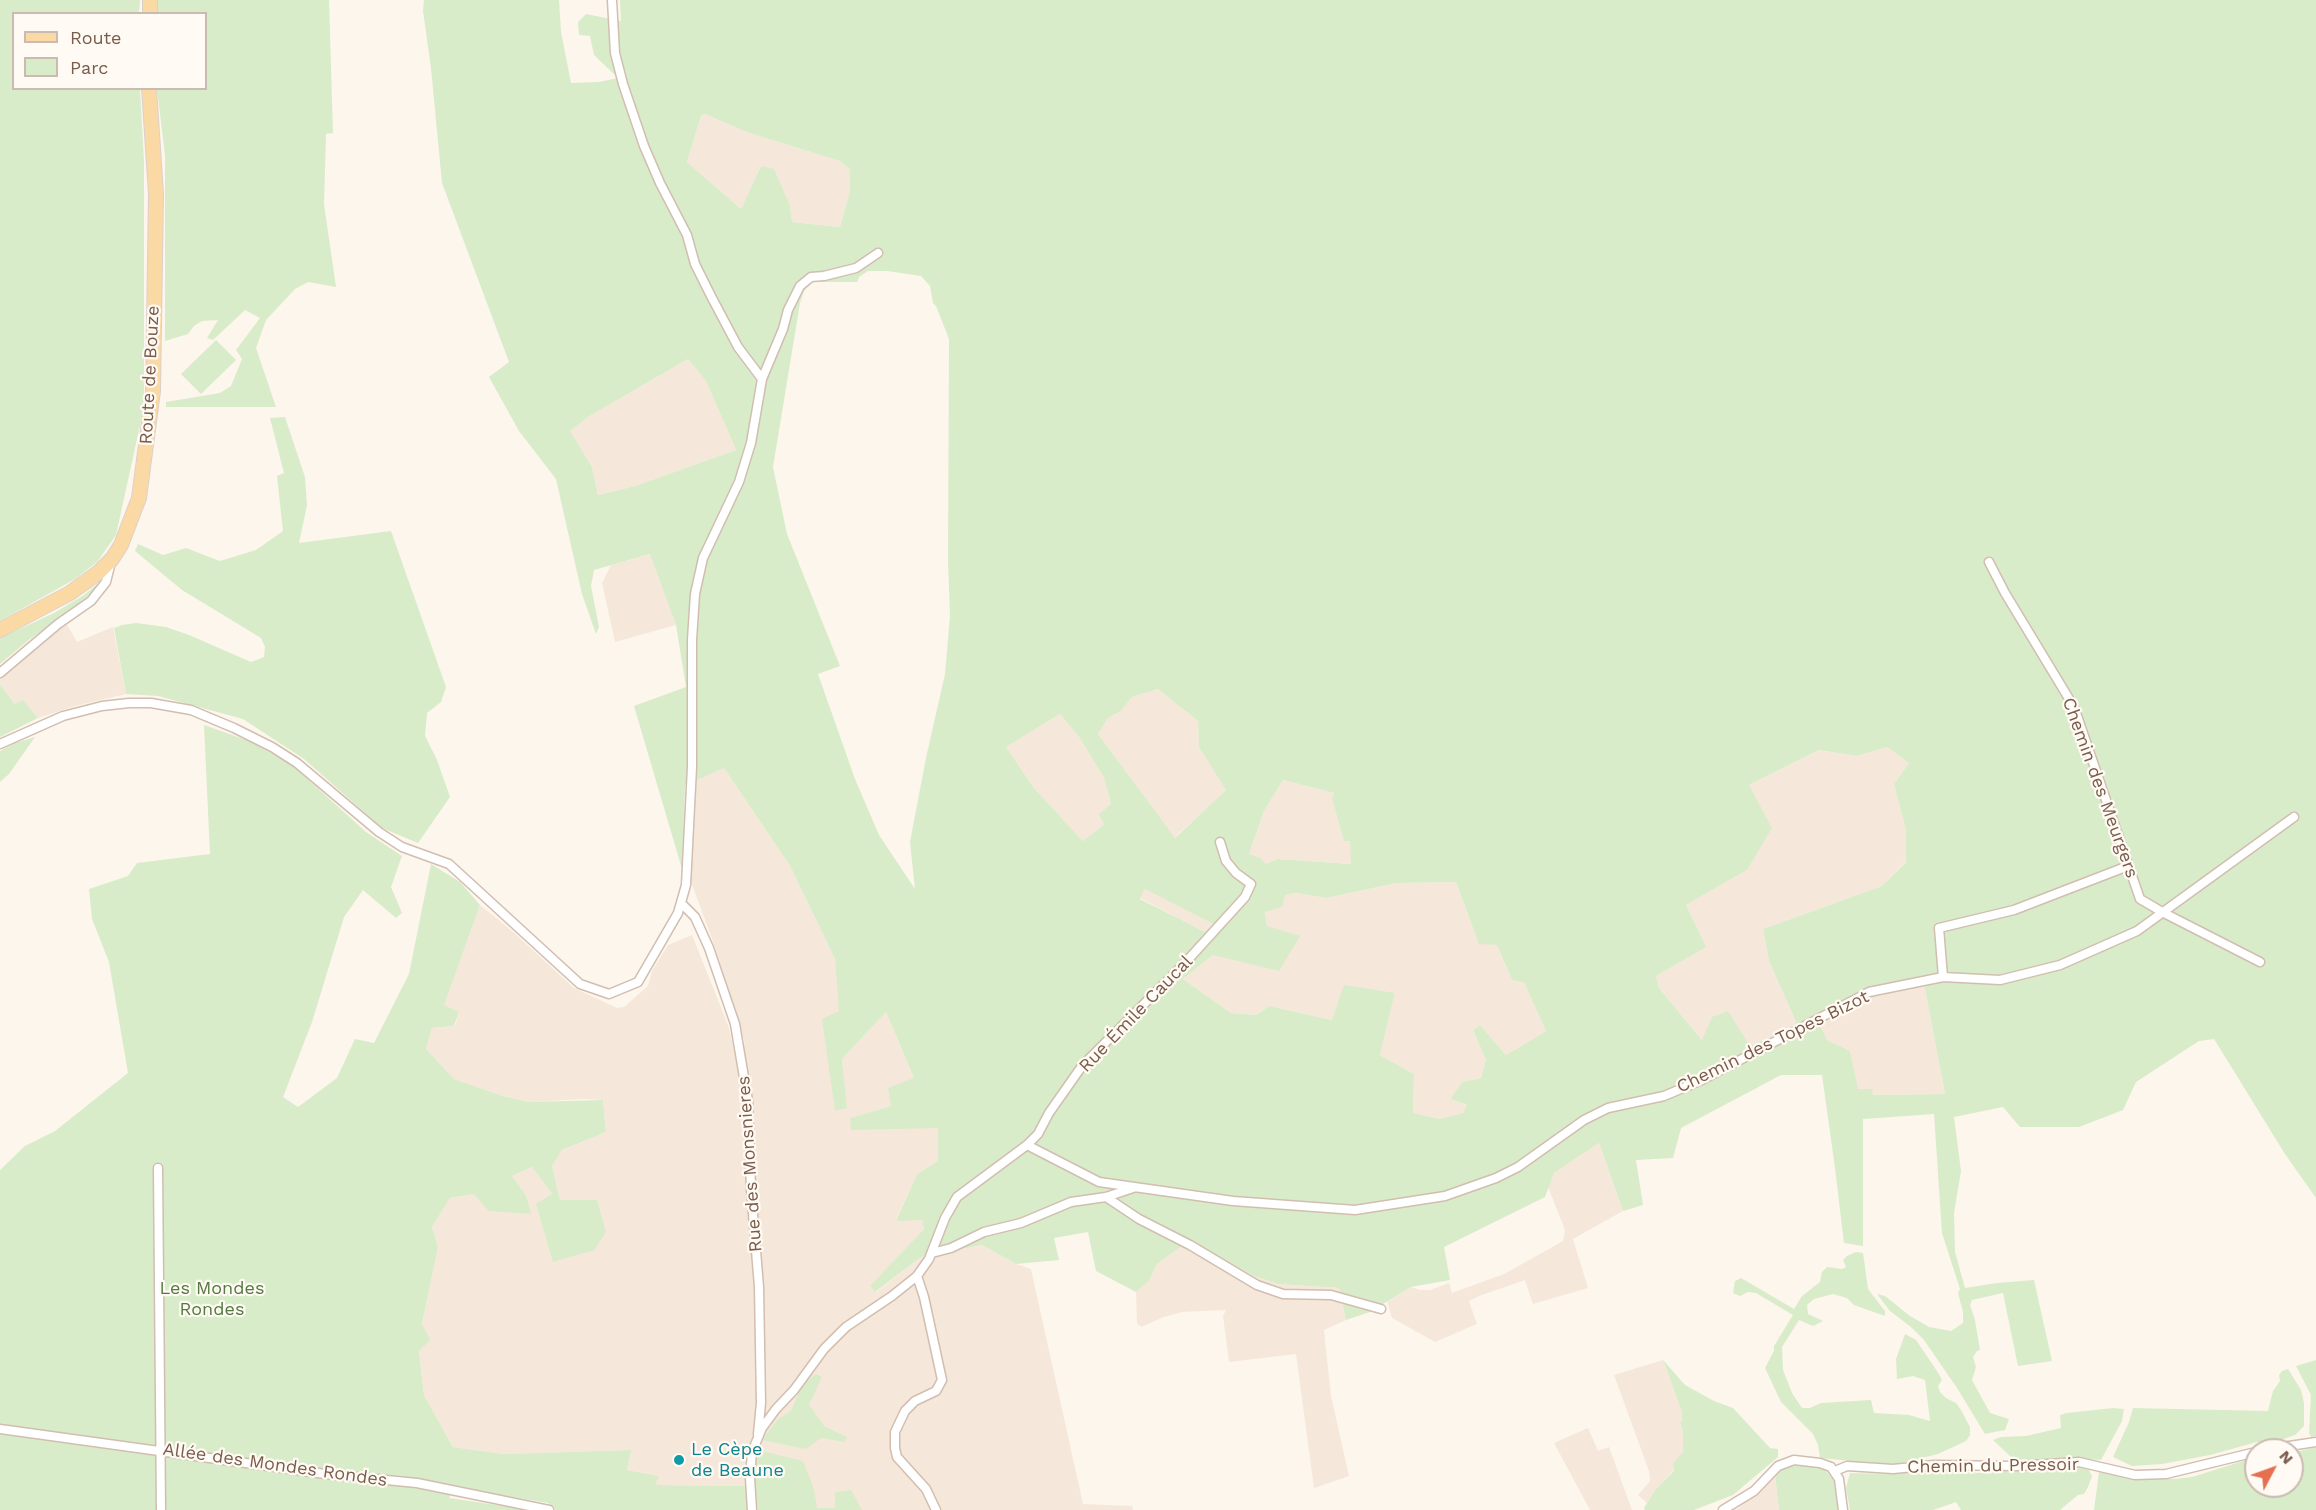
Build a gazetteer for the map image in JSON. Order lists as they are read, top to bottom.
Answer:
{
  "streets": {
    "main road": ["Route de Bouze"],
    "street": [
      "Chemin des Meurgers",
      "Rue Émile Caucal",
      "Chemin des Topes Bizot",
      "Rue des Monsnieres",
      "Allée des Mondes Rondes",
      "Chemin du Pressoir"
    ]
  },
  "crossings": [
    ["Chemin des Meurgers", "Chemin des Topes Bizot"],
    ["Rue Émile Caucal", "Chemin des Topes Bizot"],
    ["Rue Émile Caucal", "Rue des Monsnieres"]
  ],
  "parks": ["Les Mondes Rondes"],
  "places": ["Le Cèpe de Beaune"],
  "legend": ["Route", "Parc"],
  "north": "top right"
}
